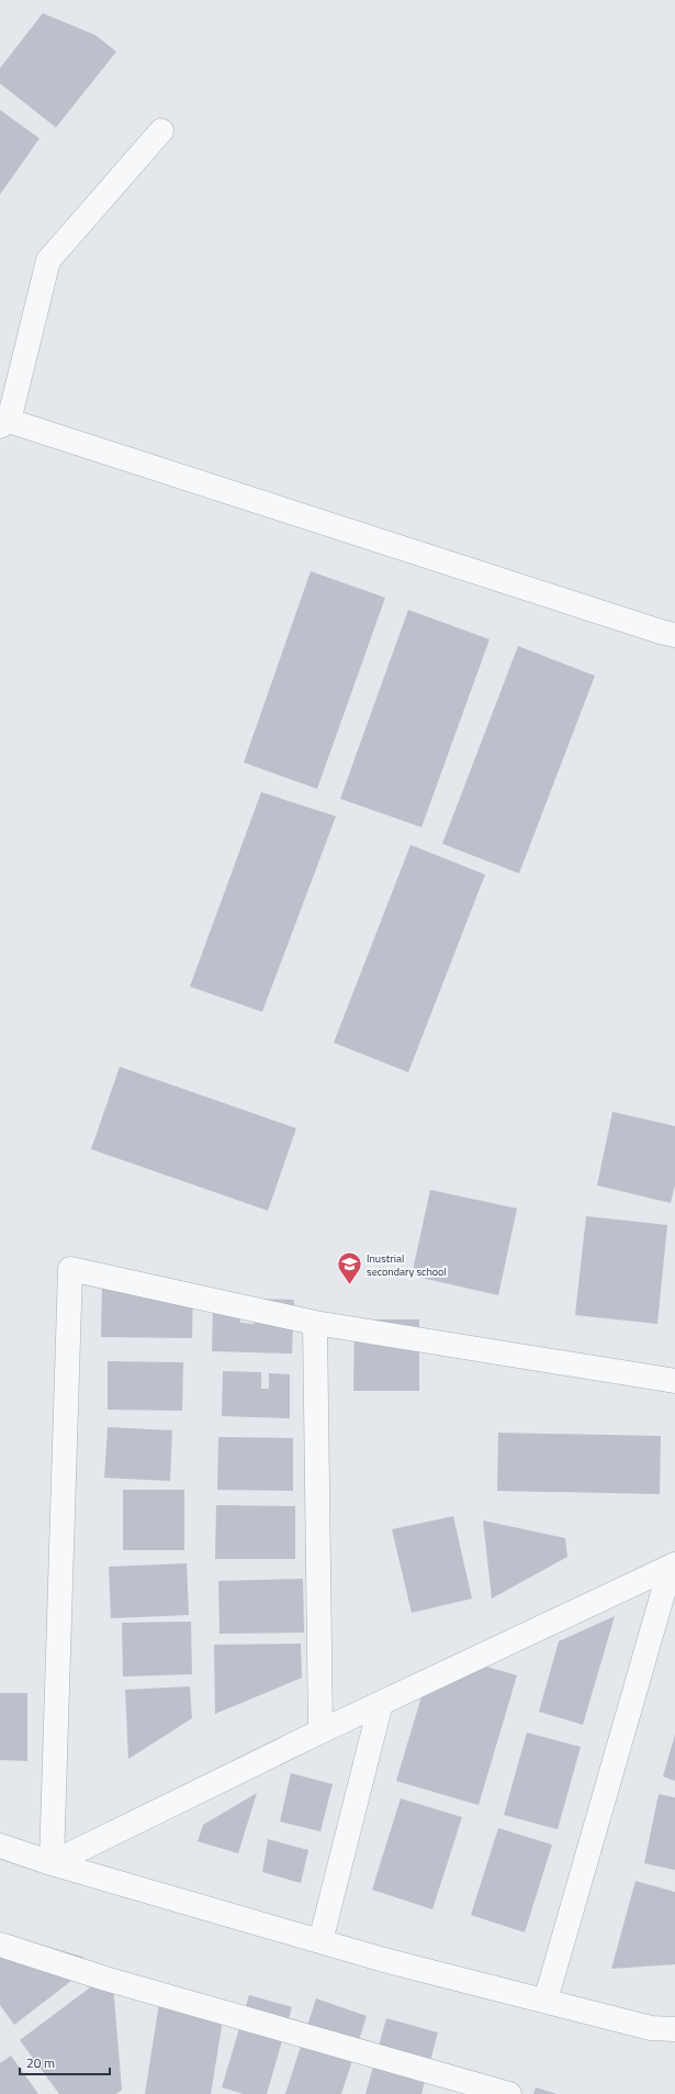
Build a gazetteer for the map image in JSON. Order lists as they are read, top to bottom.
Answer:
{
  "places": {
    "school or university": ["Inustrial secondary school"]
  },
  "scale_bar": "20 m"
}
